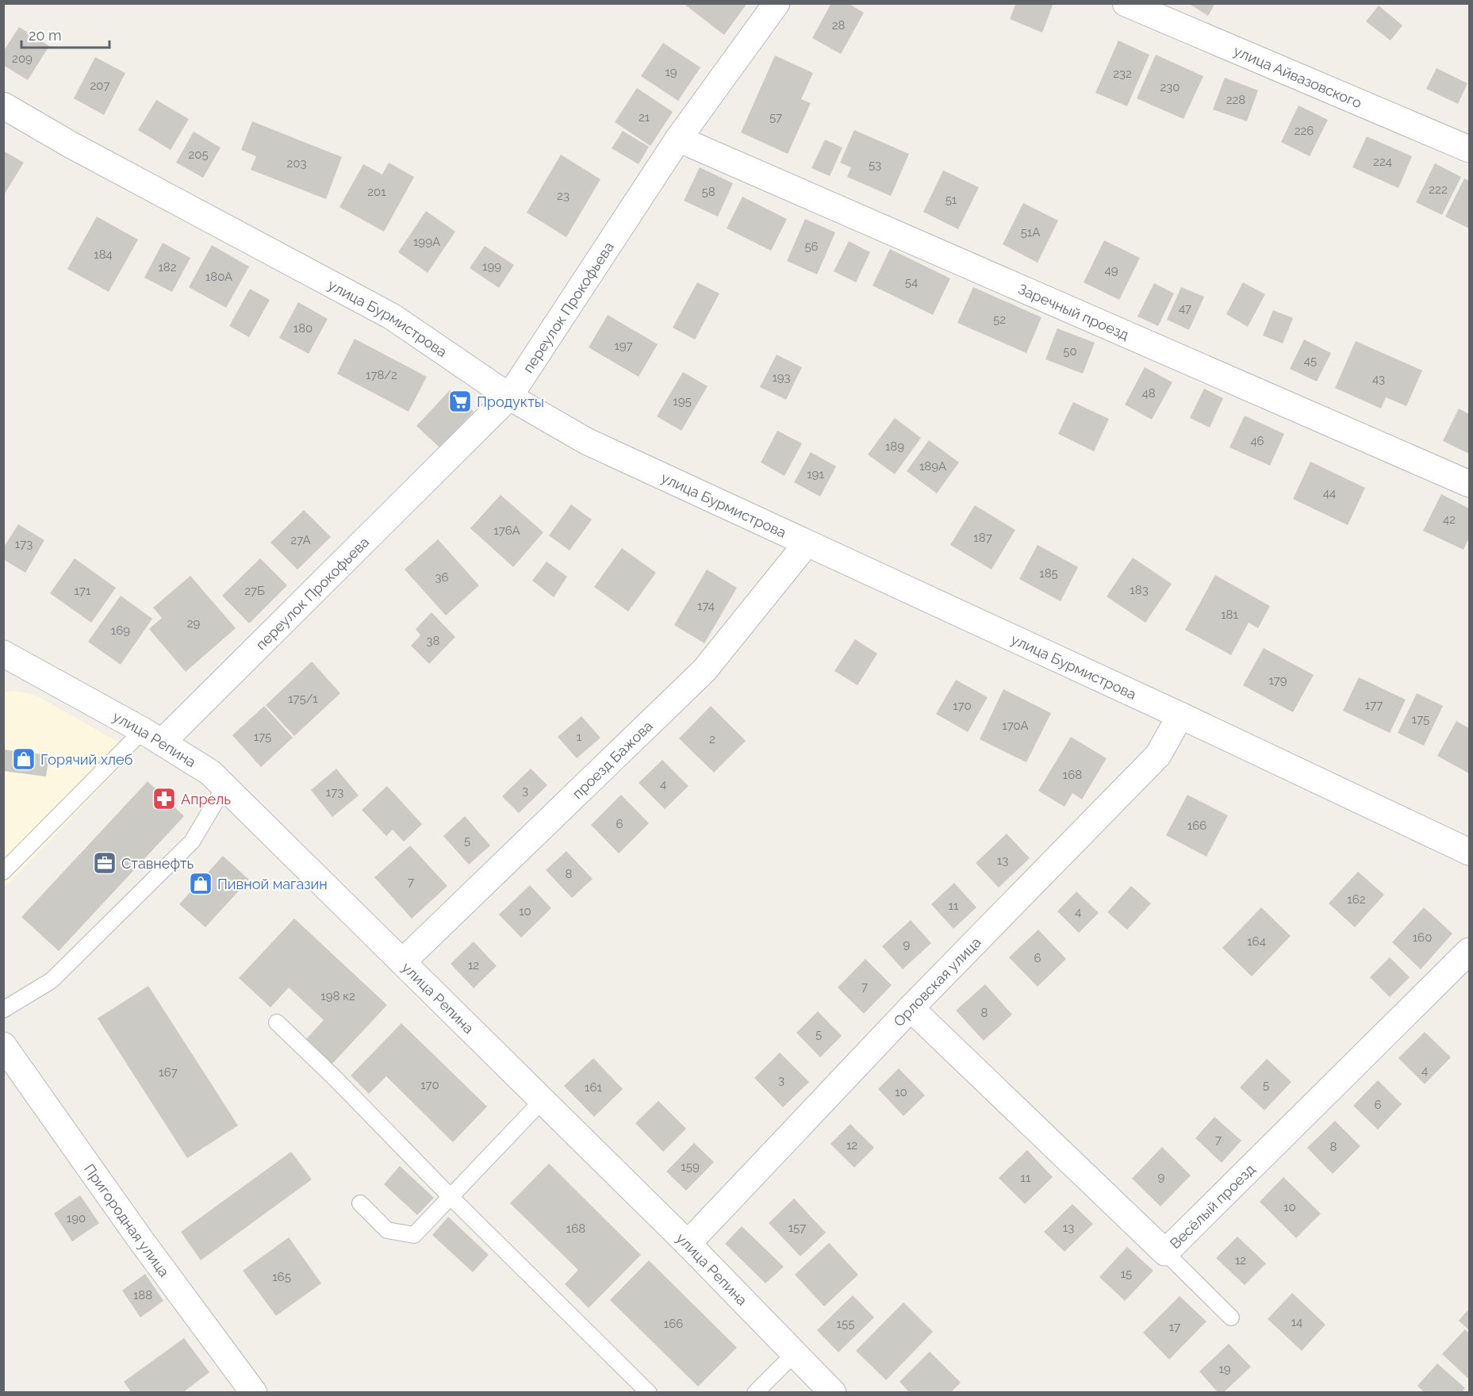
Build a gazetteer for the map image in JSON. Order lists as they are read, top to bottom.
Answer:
{
  "streets": {
    "street": [
      "улица Айвазовского",
      "переулок Прокофьева",
      "Заречный проезд",
      "улица Бурмистрова",
      "улица Репина",
      "проезд Бажова",
      "Орловская улица",
      "Весёлый проезд",
      "Пригородная улица"
    ]
  },
  "crossings": [
    ["переулок Прокофьева", "Заречный проезд"],
    ["переулок Прокофьева", "улица Бурмистрова"],
    ["переулок Прокофьева", "улица Репина"],
    ["улица Бурмистрова", "проезд Бажова"],
    ["улица Бурмистрова", "Орловская улица"],
    ["улица Репина", "проезд Бажова"],
    ["улица Репина", "Орловская улица"],
    ["Орловская улица", "Весёлый проезд"]
  ],
  "places": {
    "supermarket": ["Продукты"],
    "shop": ["Горячий хлеб", "Пивной магазин"],
    "pharmacy": ["Апрель"],
    "office": ["Ставнефть"]
  },
  "house_numbers": [
    "28",
    "209",
    "19",
    "232",
    "207",
    "230",
    "228",
    "21",
    "57",
    "226",
    "205",
    "224",
    "203",
    "53",
    "222",
    "201",
    "58",
    "23",
    "51",
    "51А",
    "199А",
    "56",
    "184",
    "199",
    "182",
    "49",
    "180А",
    "54",
    "47",
    "52",
    "180",
    "197",
    "50",
    "45",
    "178/2",
    "193",
    "43",
    "48",
    "195",
    "46",
    "189",
    "189А",
    "191",
    "44",
    "42",
    "176А",
    "187",
    "27А",
    "173",
    "185",
    "36",
    "183",
    "171",
    "27Б",
    "174",
    "181",
    "29",
    "169",
    "38",
    "179",
    "175/1",
    "177",
    "170",
    "175",
    "170А",
    "175",
    "1",
    "2",
    "168",
    "4",
    "3",
    "173",
    "6",
    "166",
    "5",
    "13",
    "8",
    "7",
    "162",
    "11",
    "10",
    "4",
    "160",
    "164",
    "9",
    "6",
    "12",
    "7",
    "198 к2",
    "8",
    "5",
    "4",
    "167",
    "3",
    "170",
    "5",
    "161",
    "10",
    "6",
    "7",
    "12",
    "8",
    "159",
    "9",
    "11",
    "10",
    "190",
    "157",
    "13",
    "168",
    "12",
    "15",
    "165",
    "188",
    "14",
    "166",
    "155",
    "17",
    "19"
  ],
  "scale_bar": "20 m"
}
